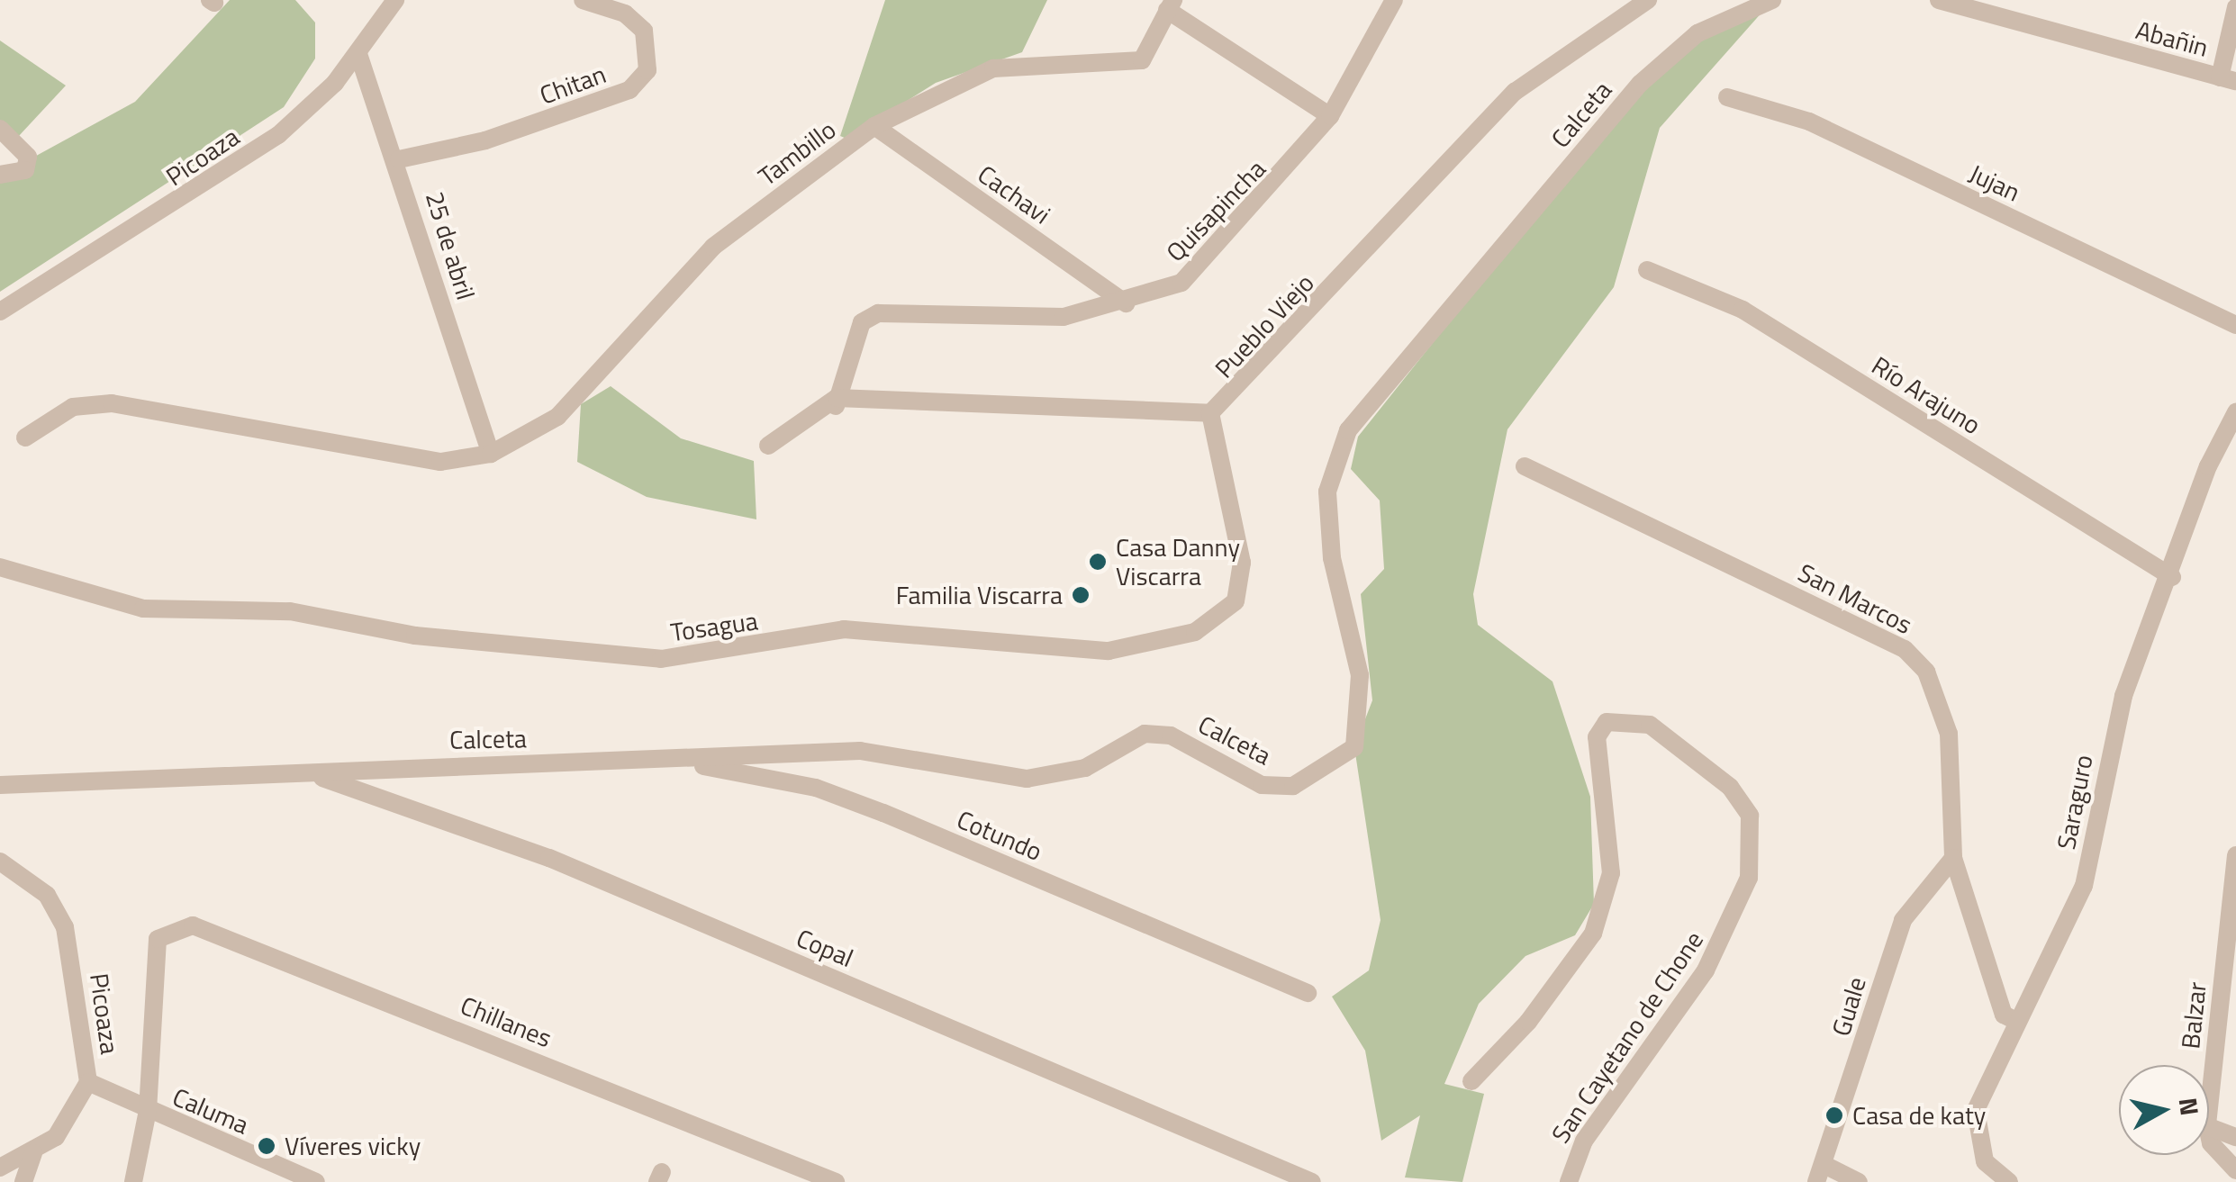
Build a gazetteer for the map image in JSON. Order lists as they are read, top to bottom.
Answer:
{
  "streets": {
    "street": [
      "Abañin",
      "Chitan",
      "Calceta",
      "Tambillo",
      "Picoaza",
      "Jujan",
      "Cachavi",
      "Quisapincha",
      "25 de abril",
      "Pueblo Viejo",
      "Río Arajuno",
      "San Marcos",
      "Tosagua",
      "Saraguro",
      "Cotundo",
      "Copal",
      "Guale",
      "Balzar",
      "Chillanes",
      "San Cayetano de Chone",
      "Caluma"
    ]
  },
  "crossings": [
    ["Chitan", "25 de abril"],
    ["Calceta", "Cotundo"],
    ["Calceta", "Copal"],
    ["Tambillo", "Cachavi"],
    ["Tambillo", "25 de abril"],
    ["Picoaza", "25 de abril"],
    ["Picoaza", "Caluma"],
    ["Cachavi", "Quisapincha"],
    ["Quisapincha", "Pueblo Viejo"],
    ["Pueblo Viejo", "Tosagua"],
    ["Río Arajuno", "Saraguro"],
    ["San Marcos", "Saraguro"],
    ["San Marcos", "Guale"],
    ["Chillanes", "Caluma"]
  ],
  "places": [
    "Casa Danny Viscarra",
    "Familia Viscarra",
    "Casa de katy",
    "Víveres vicky"
  ],
  "north": "right"
}
